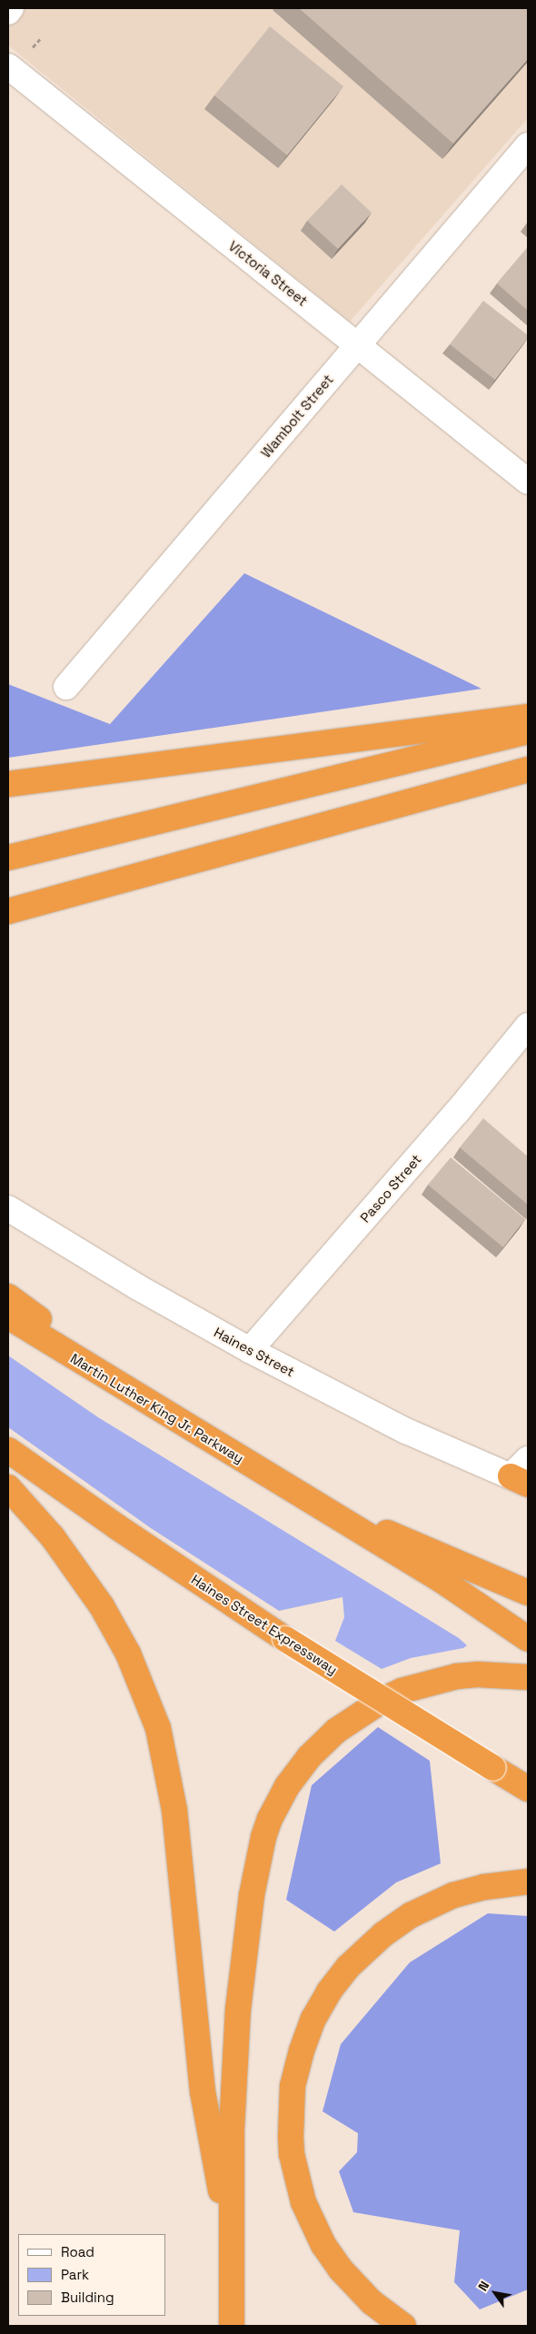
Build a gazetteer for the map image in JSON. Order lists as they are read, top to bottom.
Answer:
{
  "streets": {
    "highway": ["Martin Luther King Jr. Parkway", "Haines Street Expressway"],
    "street": [
      "Victoria Street",
      "Wambolt Street",
      "Pasco Street",
      "Haines Street"
    ]
  },
  "crossings": [
    ["Victoria Street", "Wambolt Street"],
    ["Pasco Street", "Haines Street"]
  ],
  "legend": ["Road", "Park", "Building"],
  "north": "top left"
}
